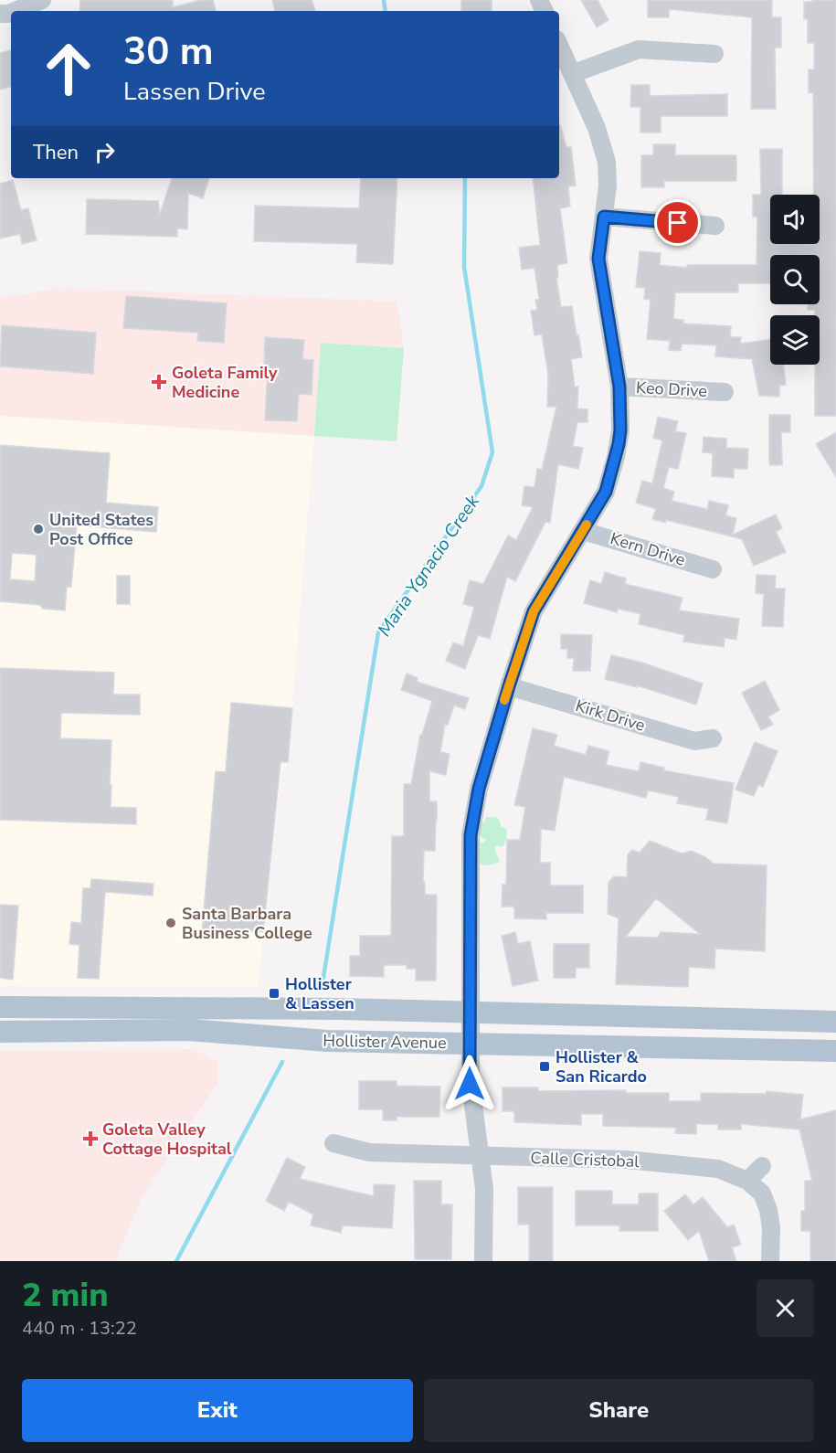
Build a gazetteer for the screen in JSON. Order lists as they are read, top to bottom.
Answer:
{
  "streets": {
    "main road": ["Hollister Avenue"],
    "street": [
      "Keo Drive",
      "Kern Drive",
      "Kirk Drive",
      "Calle Cristobal"
    ]
  },
  "water": ["Maria Ygnacio Creek"],
  "places": {
    "health": ["Goleta Family Medicine", "Goleta Valley Cottage Hospital"],
    "other": ["United States Post Office", "Santa Barbara Business College"],
    "transit": ["Hollister & Lassen", "Hollister & San Ricardo"]
  },
  "page": {
    "turn": ["30 m", "Lassen Drive"],
    "then": "Then",
    "heading": ["2 min", "440 m · 13:22"],
    "buttons": ["Exit", "Share"]
  }
}
